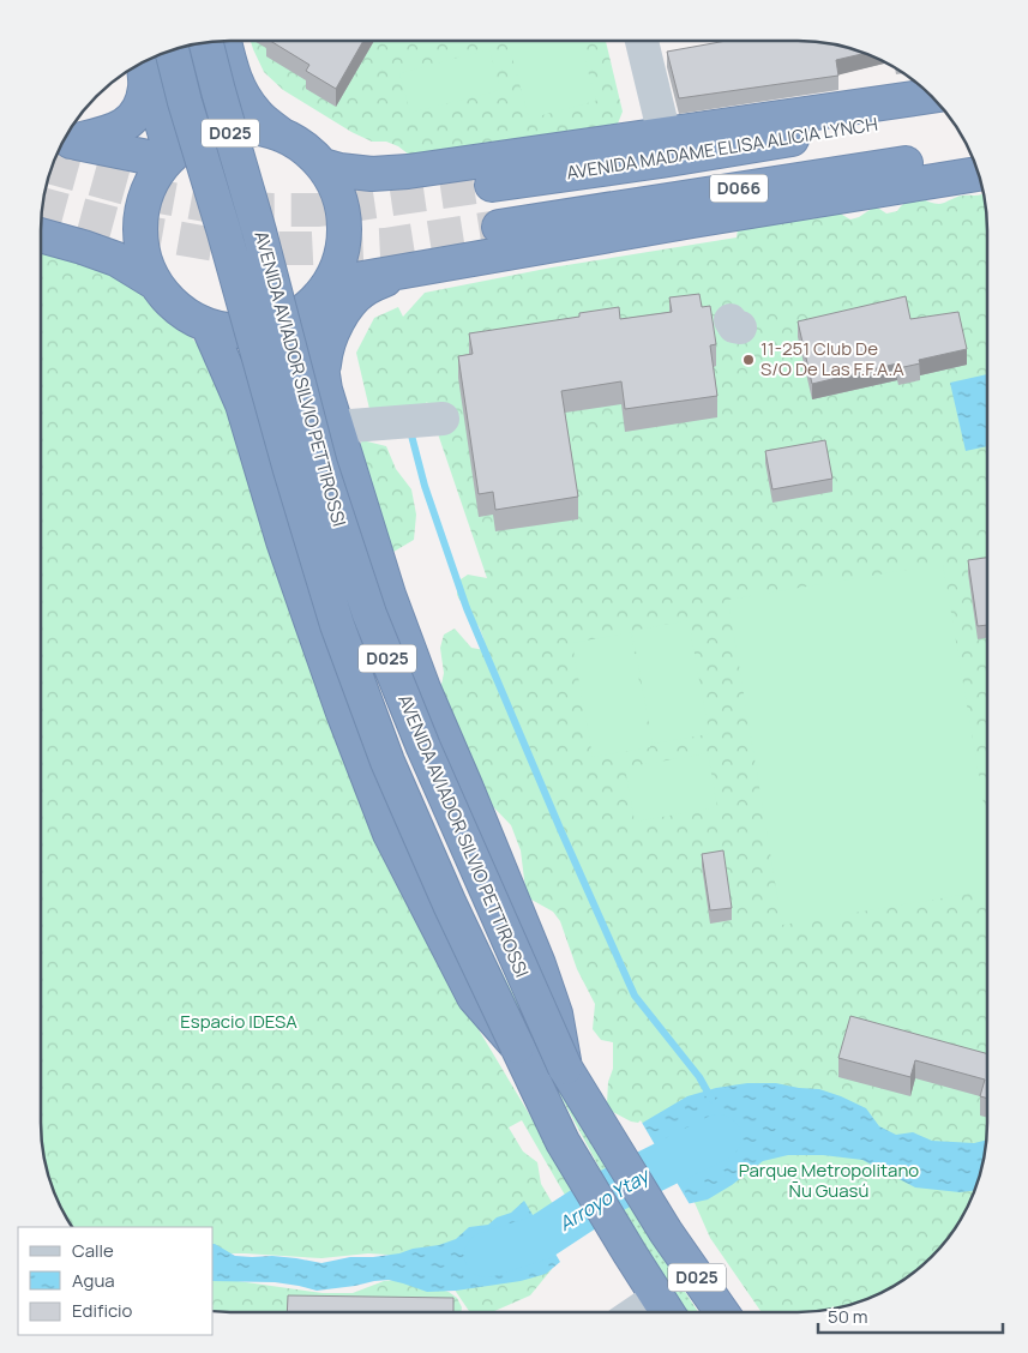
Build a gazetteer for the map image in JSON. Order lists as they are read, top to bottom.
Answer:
{
  "streets": {
    "highway": [
      "D025",
      "AVENIDA MADAME ELISA ALICIA LYNCH",
      "D066",
      "AVENIDA AVIADOR SILVIO PETTIROSSI"
    ]
  },
  "water": ["Arroyo Ytay"],
  "parks": ["Espacio IDESA", "Parque Metropolitano Ñu Guasú"],
  "places": ["11-251 Club De S/O De Las F.F.A.A"],
  "legend": ["Calle", "Agua", "Edificio"],
  "scale_bar": "50 m"
}
